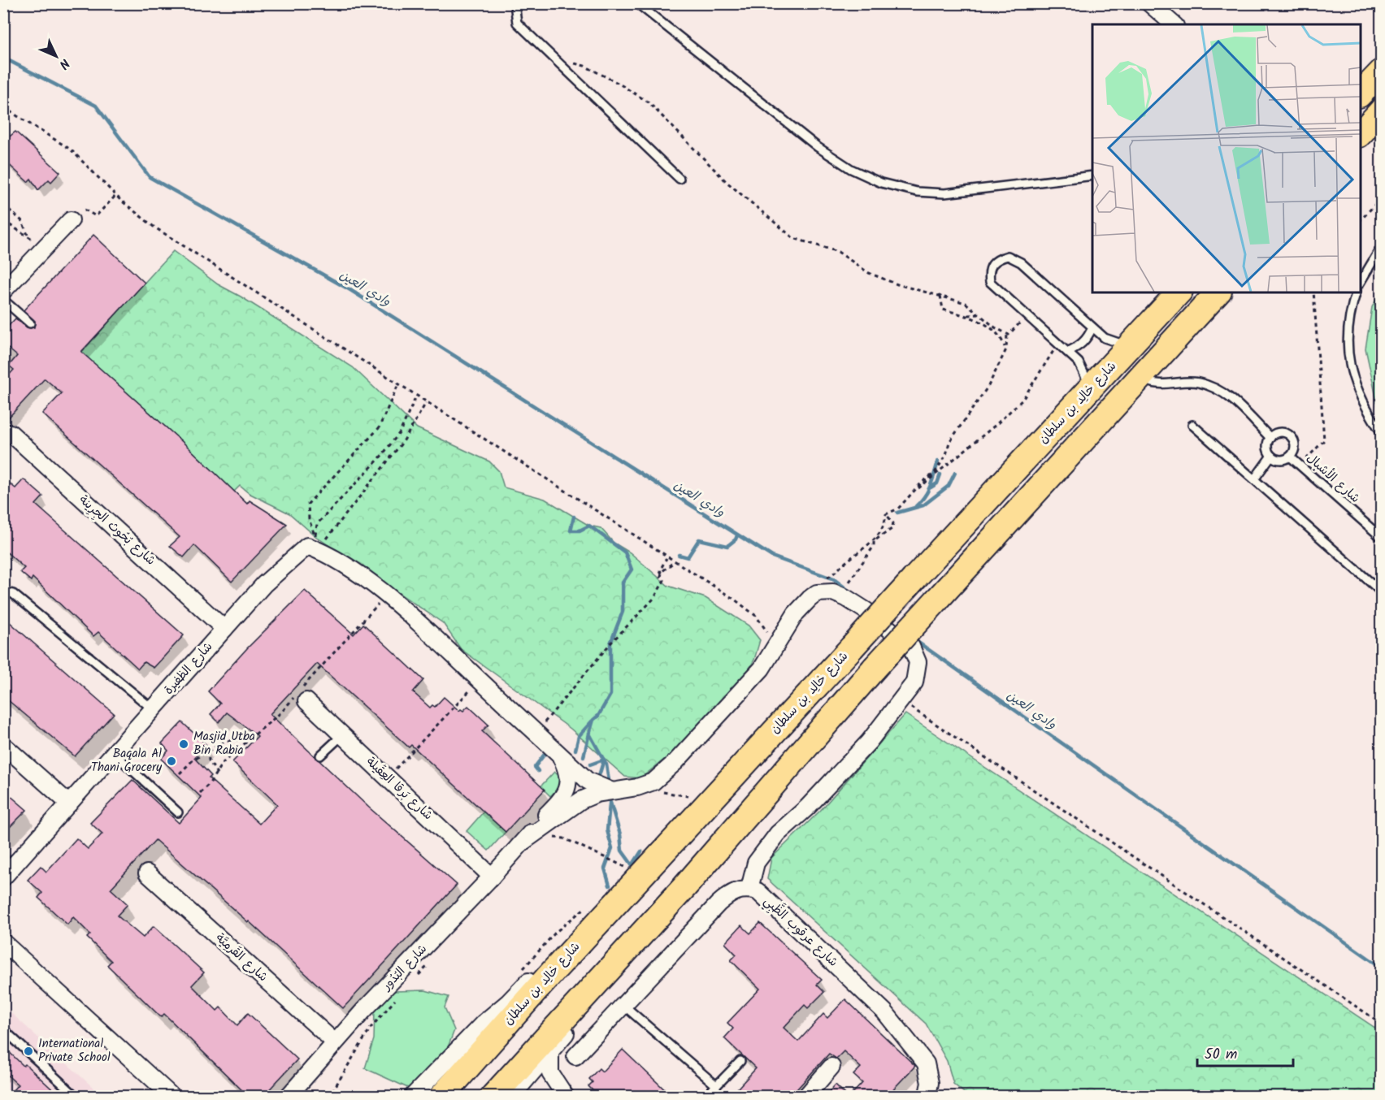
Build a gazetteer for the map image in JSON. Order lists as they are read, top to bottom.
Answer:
{
  "streets": {
    "main road": ["شارع خالِد بن سلطان"],
    "street": [
      "شارع بُحُوث الجِرِينة",
      "شارع الظفيرة",
      "شارع بَرقا العِقَيلة",
      "شارع عرقوب الظَّبِي",
      "شارع القَرمِيَّة",
      "شارع البُدُور"
    ],
    "lane": ["شارع الأشبال"]
  },
  "crossings": [
    ["شارع بُحُوث الجِرِينة", "شارع الظفيرة"],
    ["شارع بَرقا العِقَيلة", "شارع البُدُور"],
    ["شارع القَرمِيَّة", "شارع البُدُور"]
  ],
  "water": ["وادي العين"],
  "places": ["Masjid Utba Bin Rabia", "Baqala Al Thani Grocery", "International Private School"],
  "scale_bar": "50 m",
  "north": "bottom right"
}
